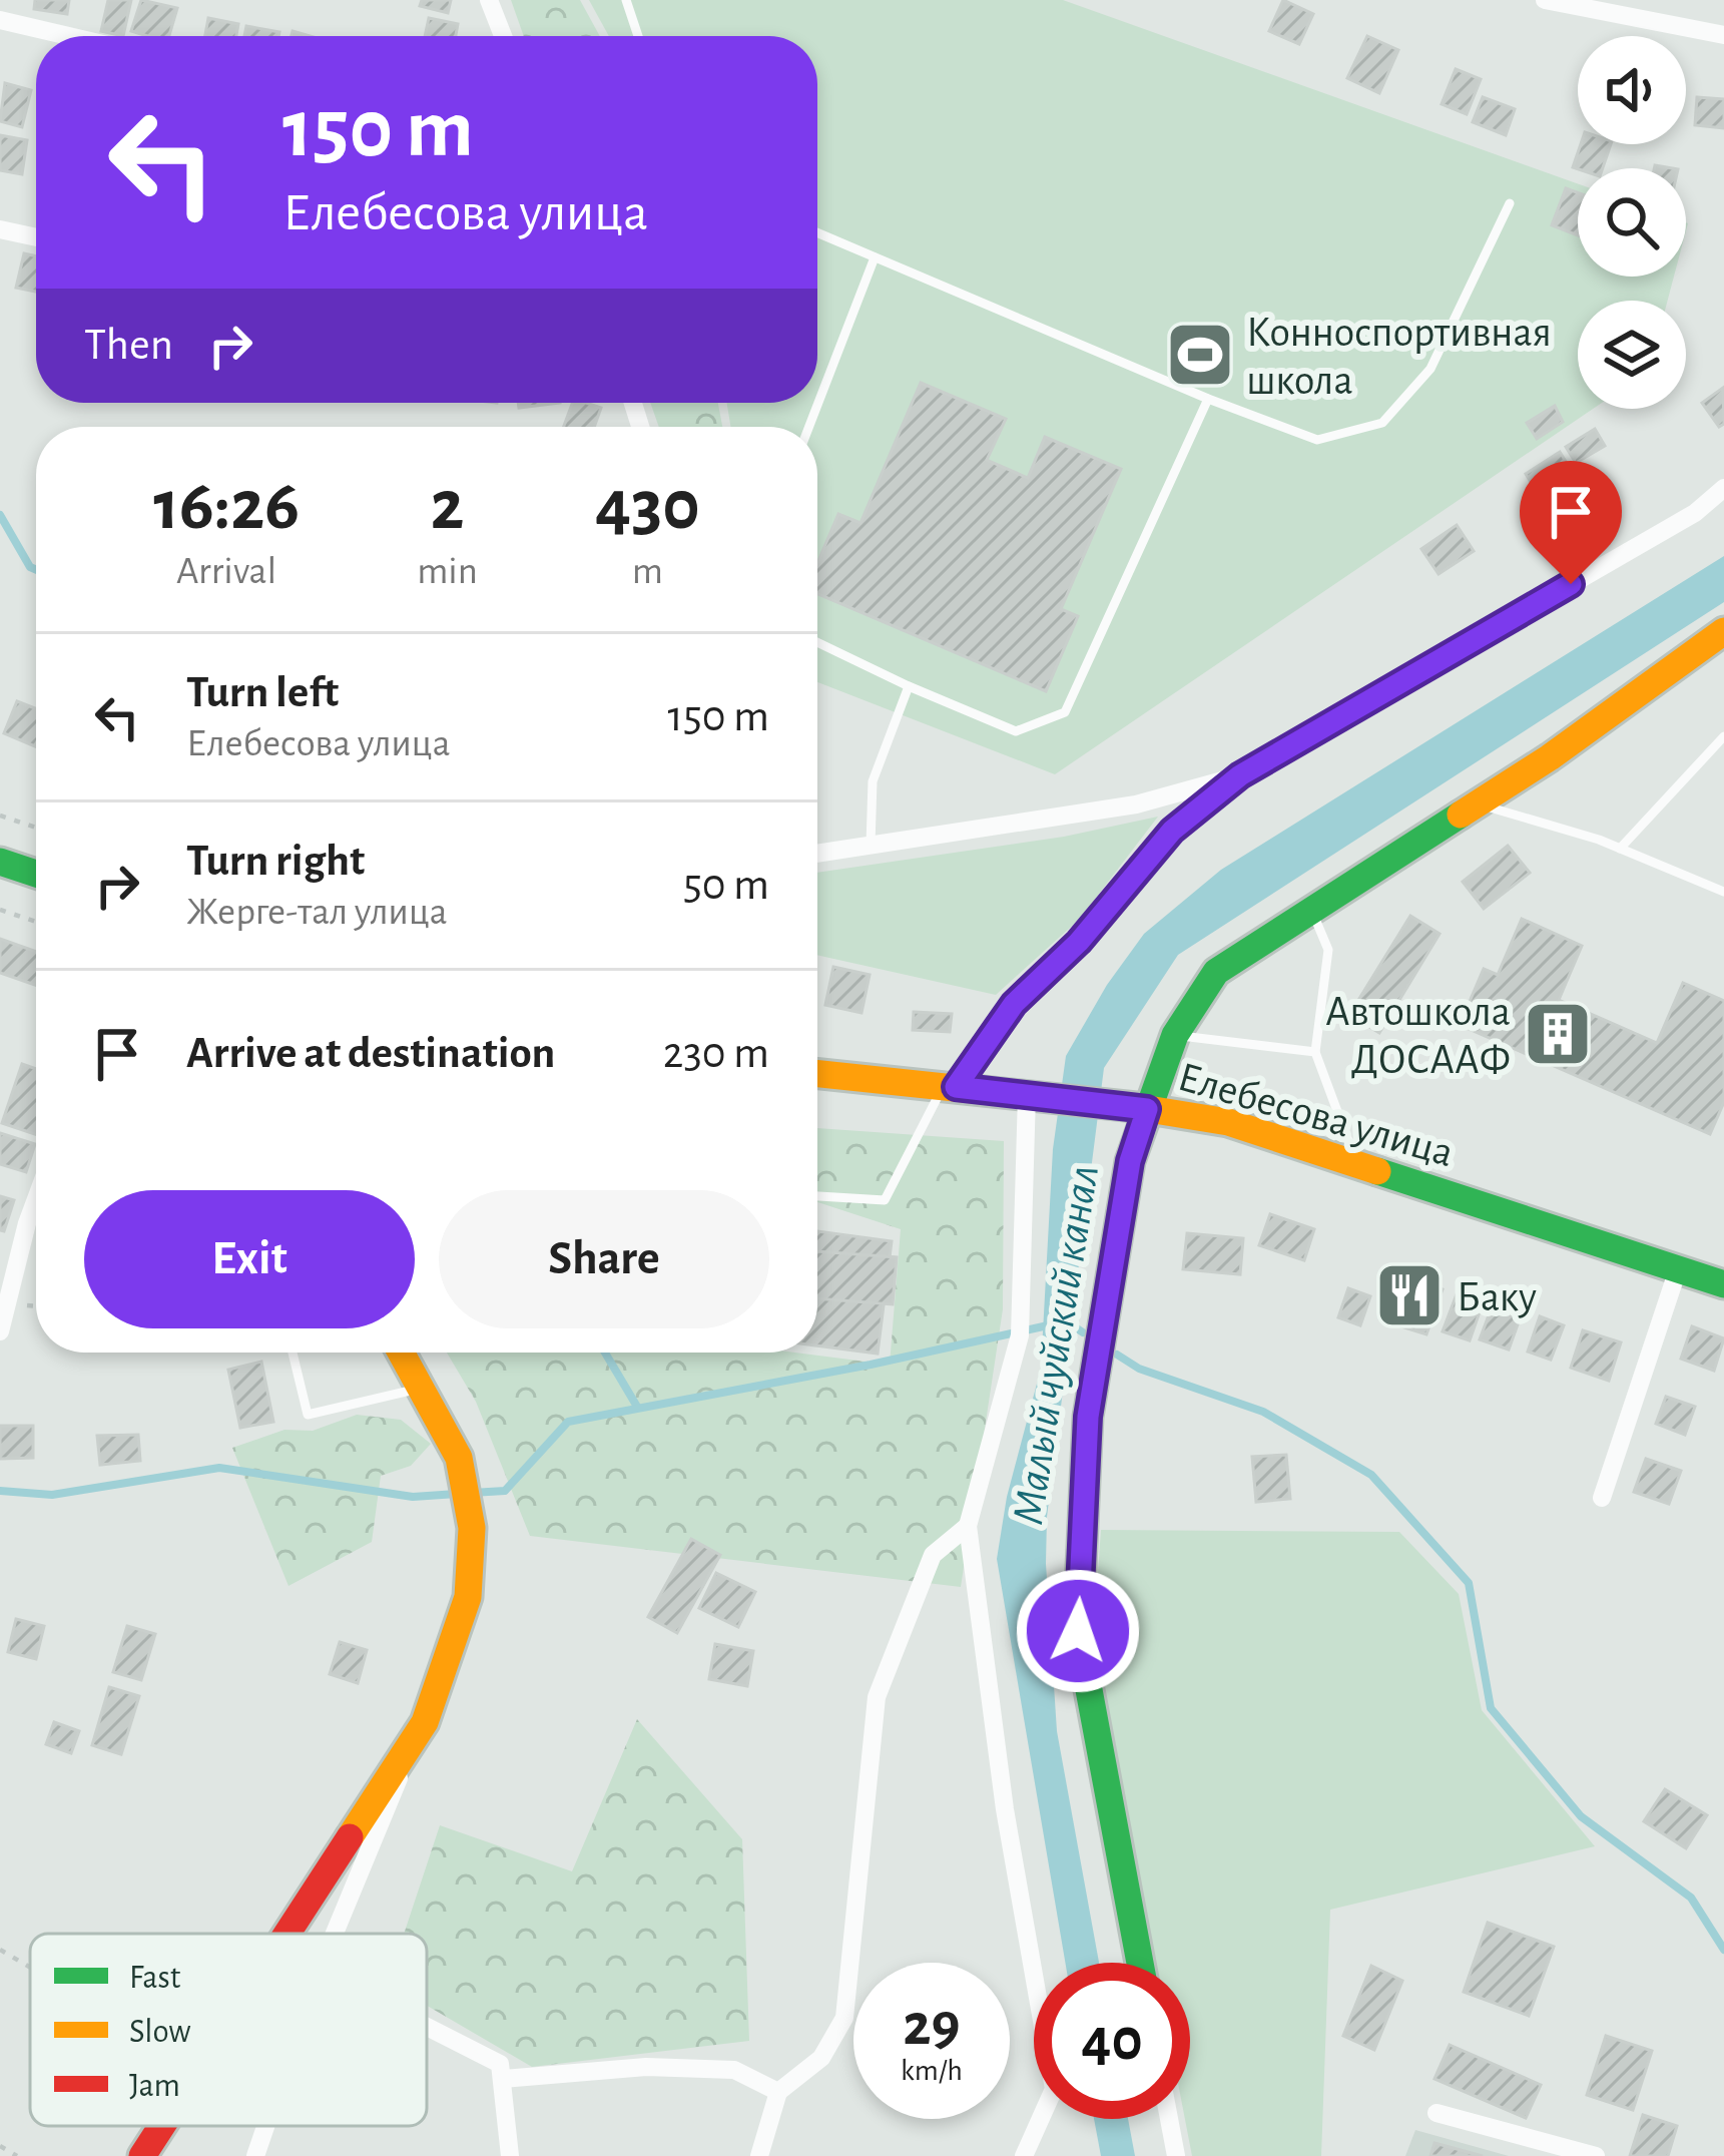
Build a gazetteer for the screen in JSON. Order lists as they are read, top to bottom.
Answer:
{
  "streets": {
    "street": ["Елебесова улица"]
  },
  "water": ["Малый чуйский канал"],
  "places": {
    "sports": ["Конноспортивная школа"],
    "building": ["Автошкола ДОСААФ"],
    "restaurant": ["Баку"]
  },
  "legend": ["Fast", "Slow", "Jam"],
  "page": {
    "turn": ["150 m", "Елебесова улица"],
    "then": "Then",
    "eta": [
      "16:26",
      "Arrival",
      "2",
      "min",
      "430",
      "m"
    ],
    "list": [
      {
        "name": "Turn left",
        "note": "Елебесова улица",
        "value": "150 m"
      },
      {
        "name": "Turn right",
        "note": "Жерге-тал улица",
        "value": "50 m"
      },
      {
        "name": "Arrive at destination",
        "value": "230 m"
      }
    ],
    "buttons": ["Exit", "Share"],
    "speed": "29 km/h",
    "limit": "40"
  }
}
